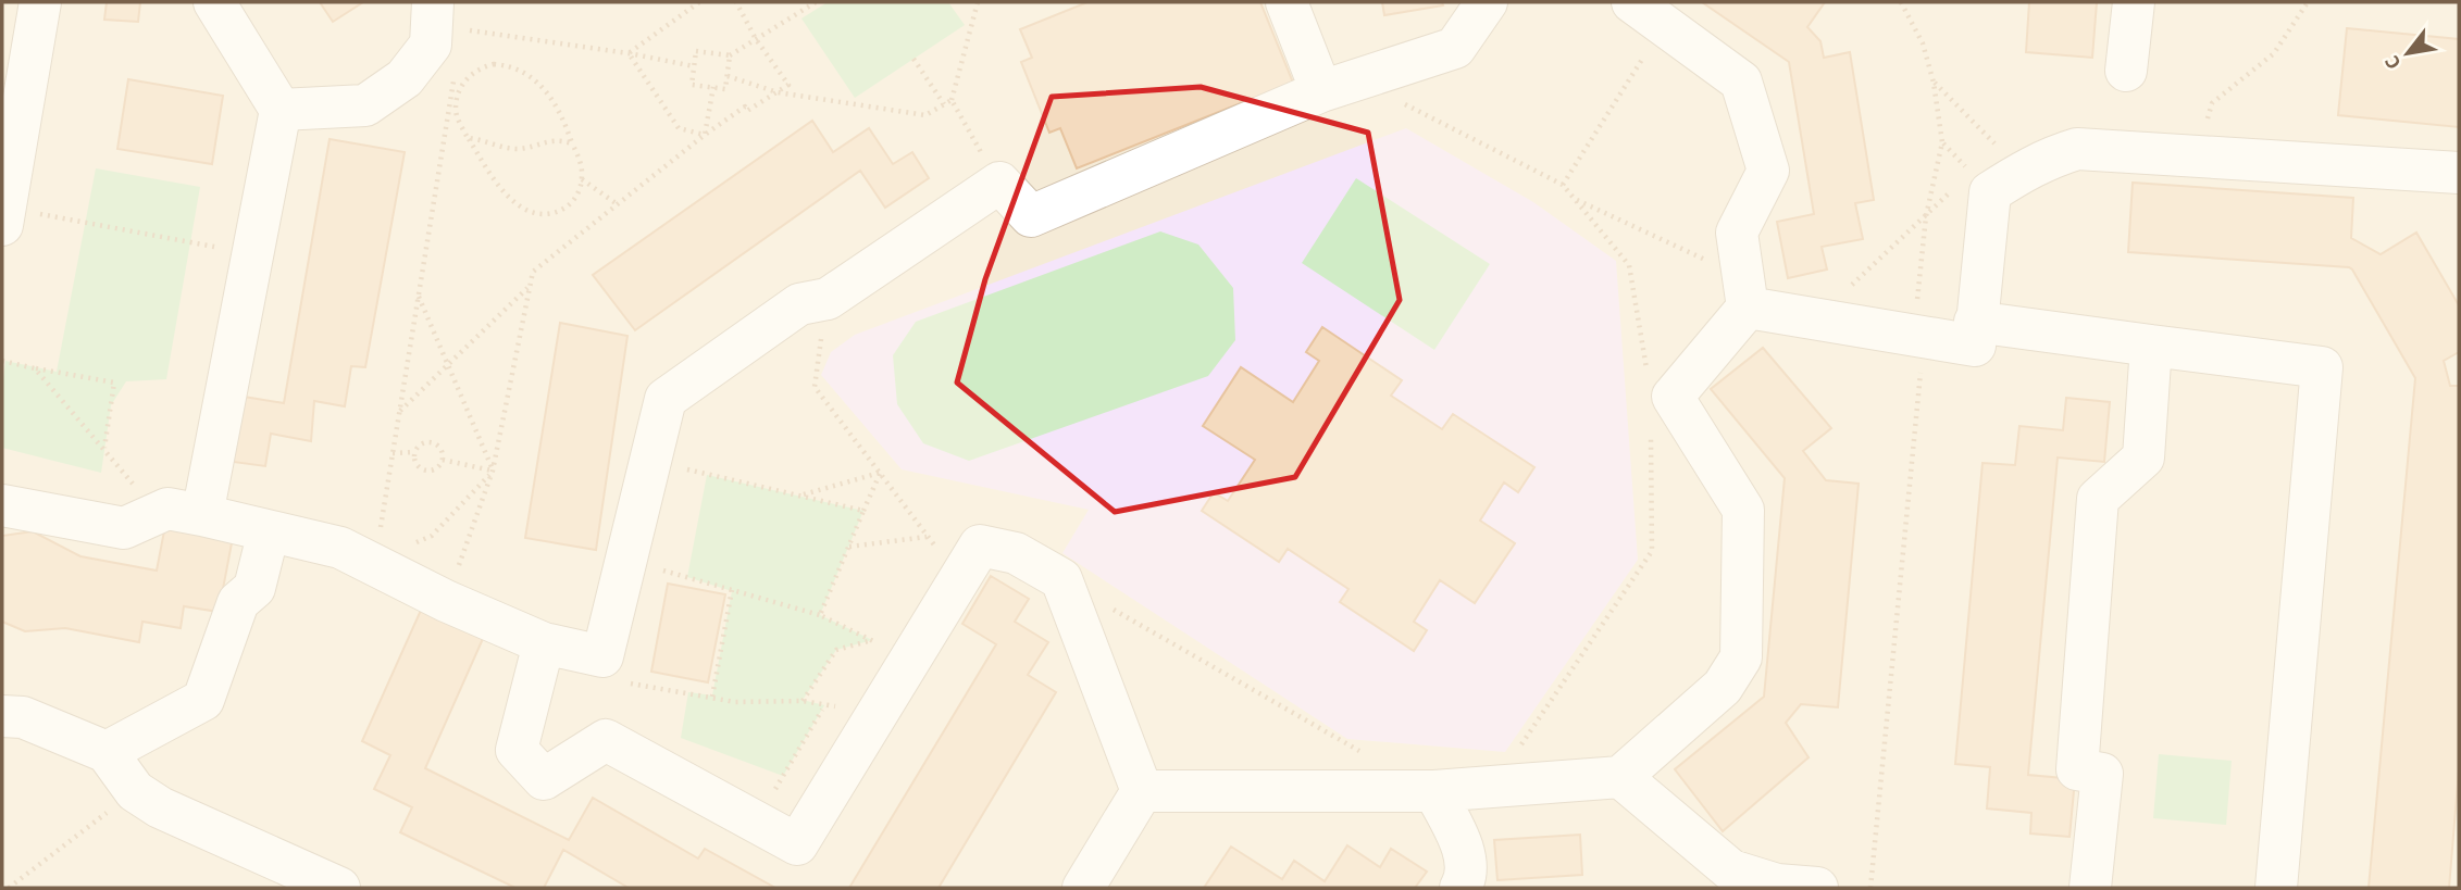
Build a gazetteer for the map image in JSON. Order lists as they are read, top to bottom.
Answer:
{
  "north": "bottom left"
}
